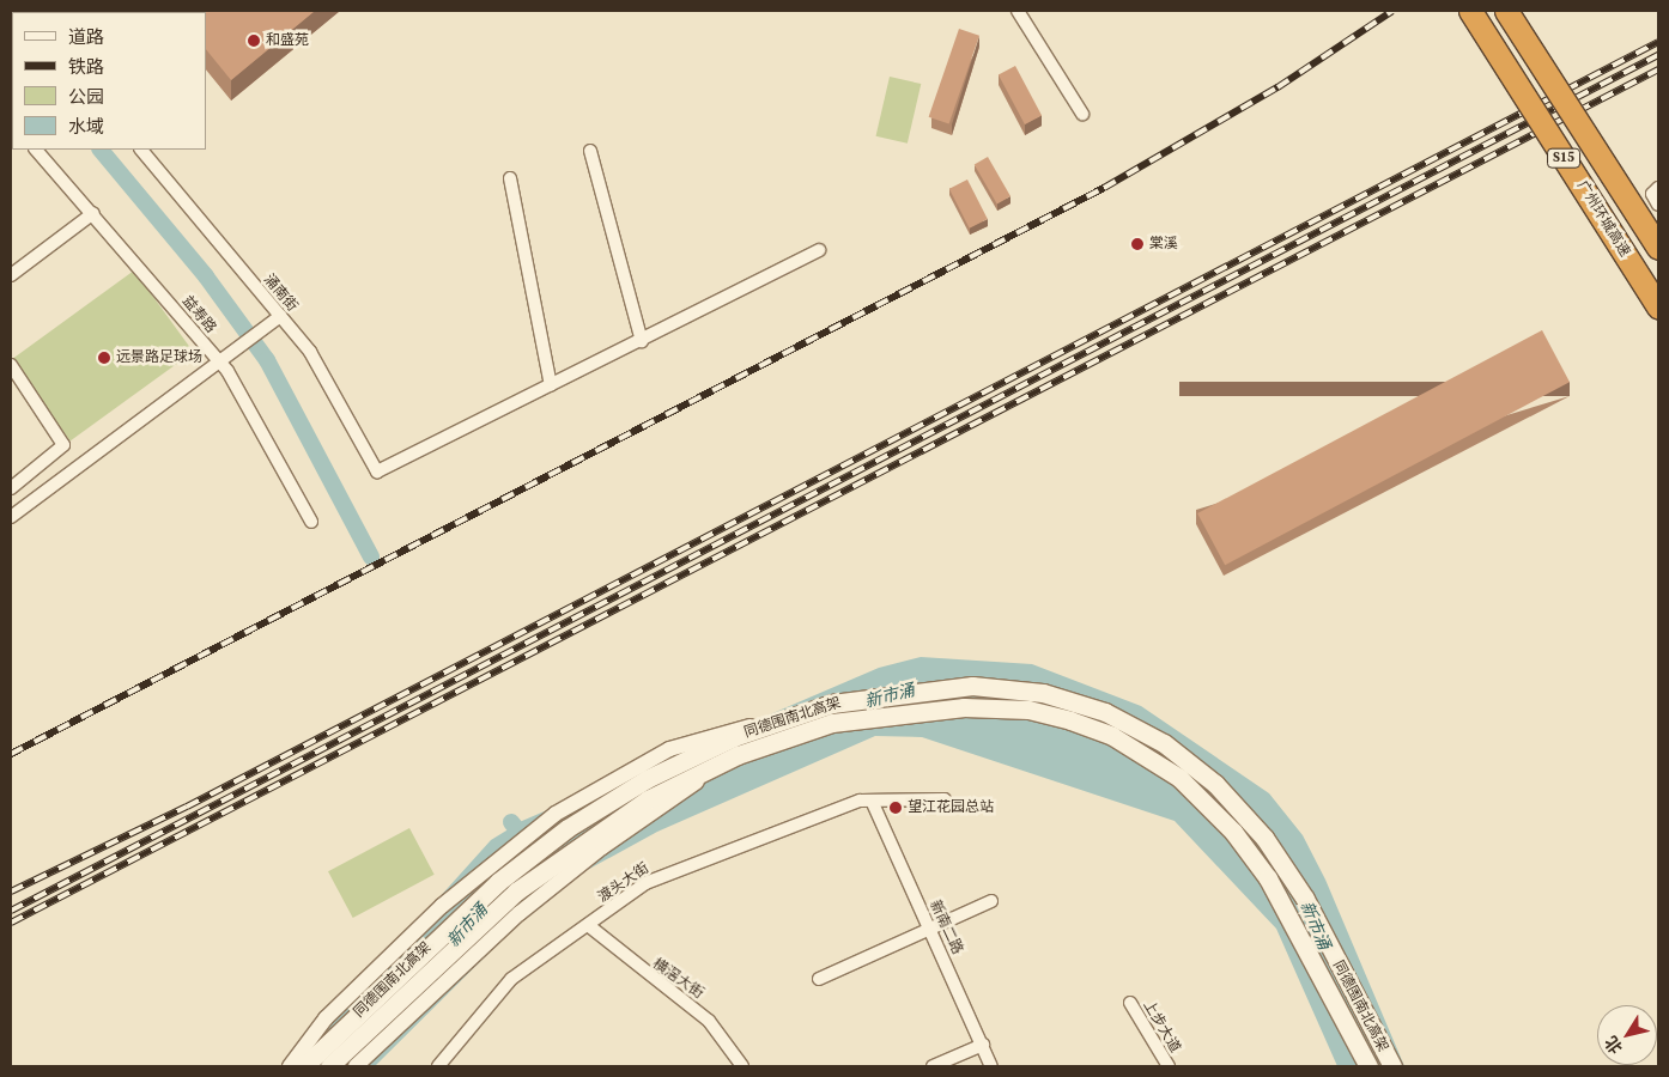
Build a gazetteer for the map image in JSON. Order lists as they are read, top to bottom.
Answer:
{
  "streets": {
    "highway": ["S15", "广州环城高速"],
    "main road": ["同德围南北高架"],
    "street": [
      "涌南街",
      "益寿路",
      "渡头大街",
      "新南二路",
      "横滘大街",
      "上步大道"
    ]
  },
  "crossings": [
    ["渡头大街", "新南二路"],
    ["渡头大街", "横滘大街"]
  ],
  "water": ["新市涌"],
  "places": [
    "和盛苑",
    "棠溪",
    "远景路足球场",
    "望江花园总站"
  ],
  "legend": [
    "道路",
    "铁路",
    "公园",
    "水域"
  ],
  "north": "bottom left"
}
